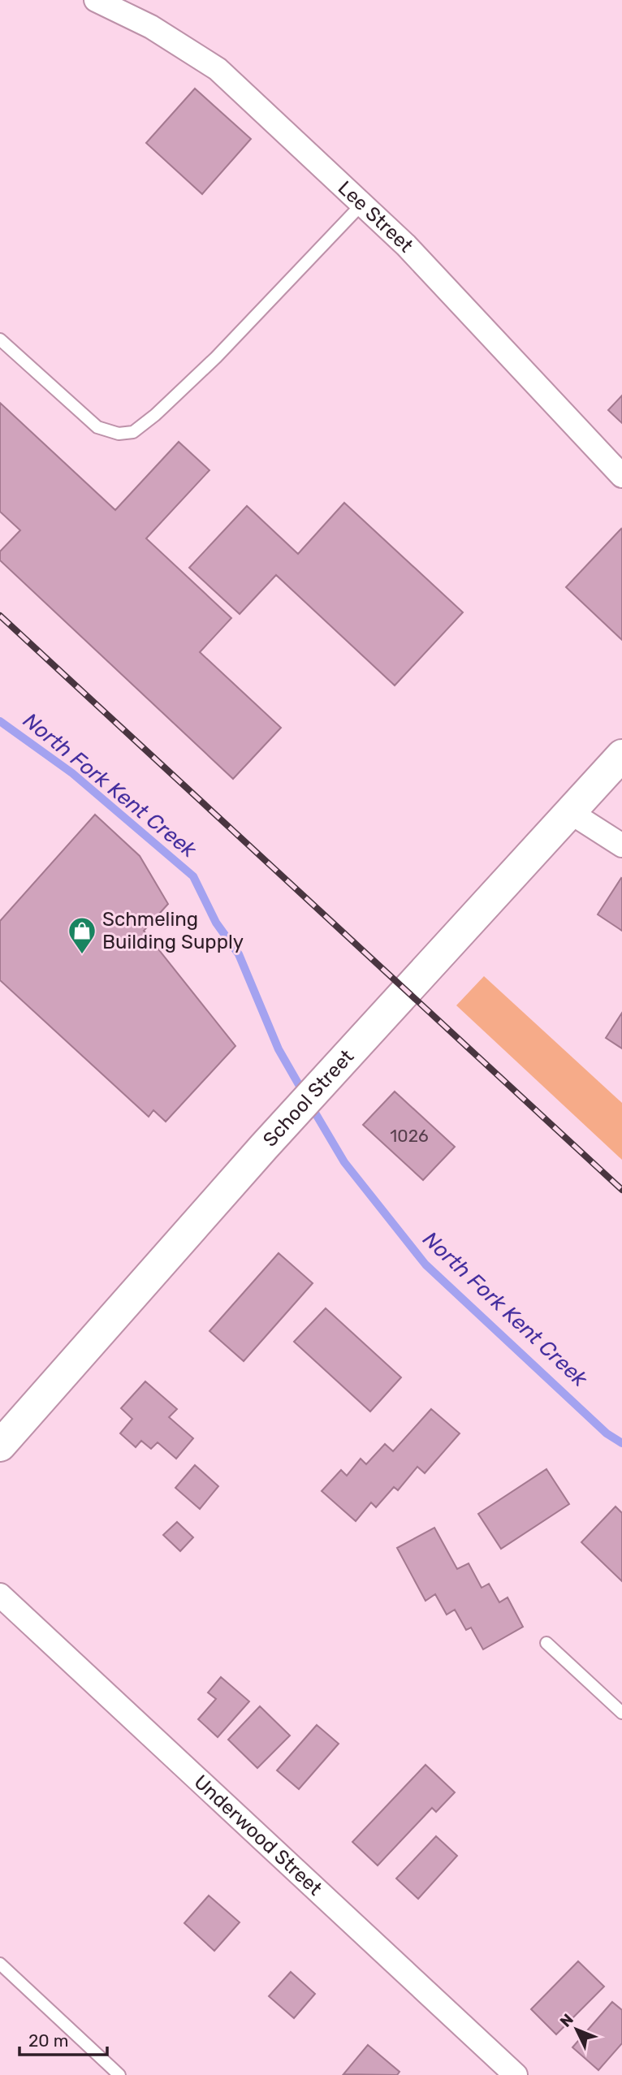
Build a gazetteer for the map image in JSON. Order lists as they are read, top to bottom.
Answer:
{
  "streets": {
    "main road": ["School Street"],
    "street": ["Lee Street", "Underwood Street"]
  },
  "water": ["North Fork Kent Creek"],
  "places": {
    "shop": ["Schmeling Building Supply"]
  },
  "house_numbers": ["1026"],
  "scale_bar": "20 m",
  "north": "top left"
}
